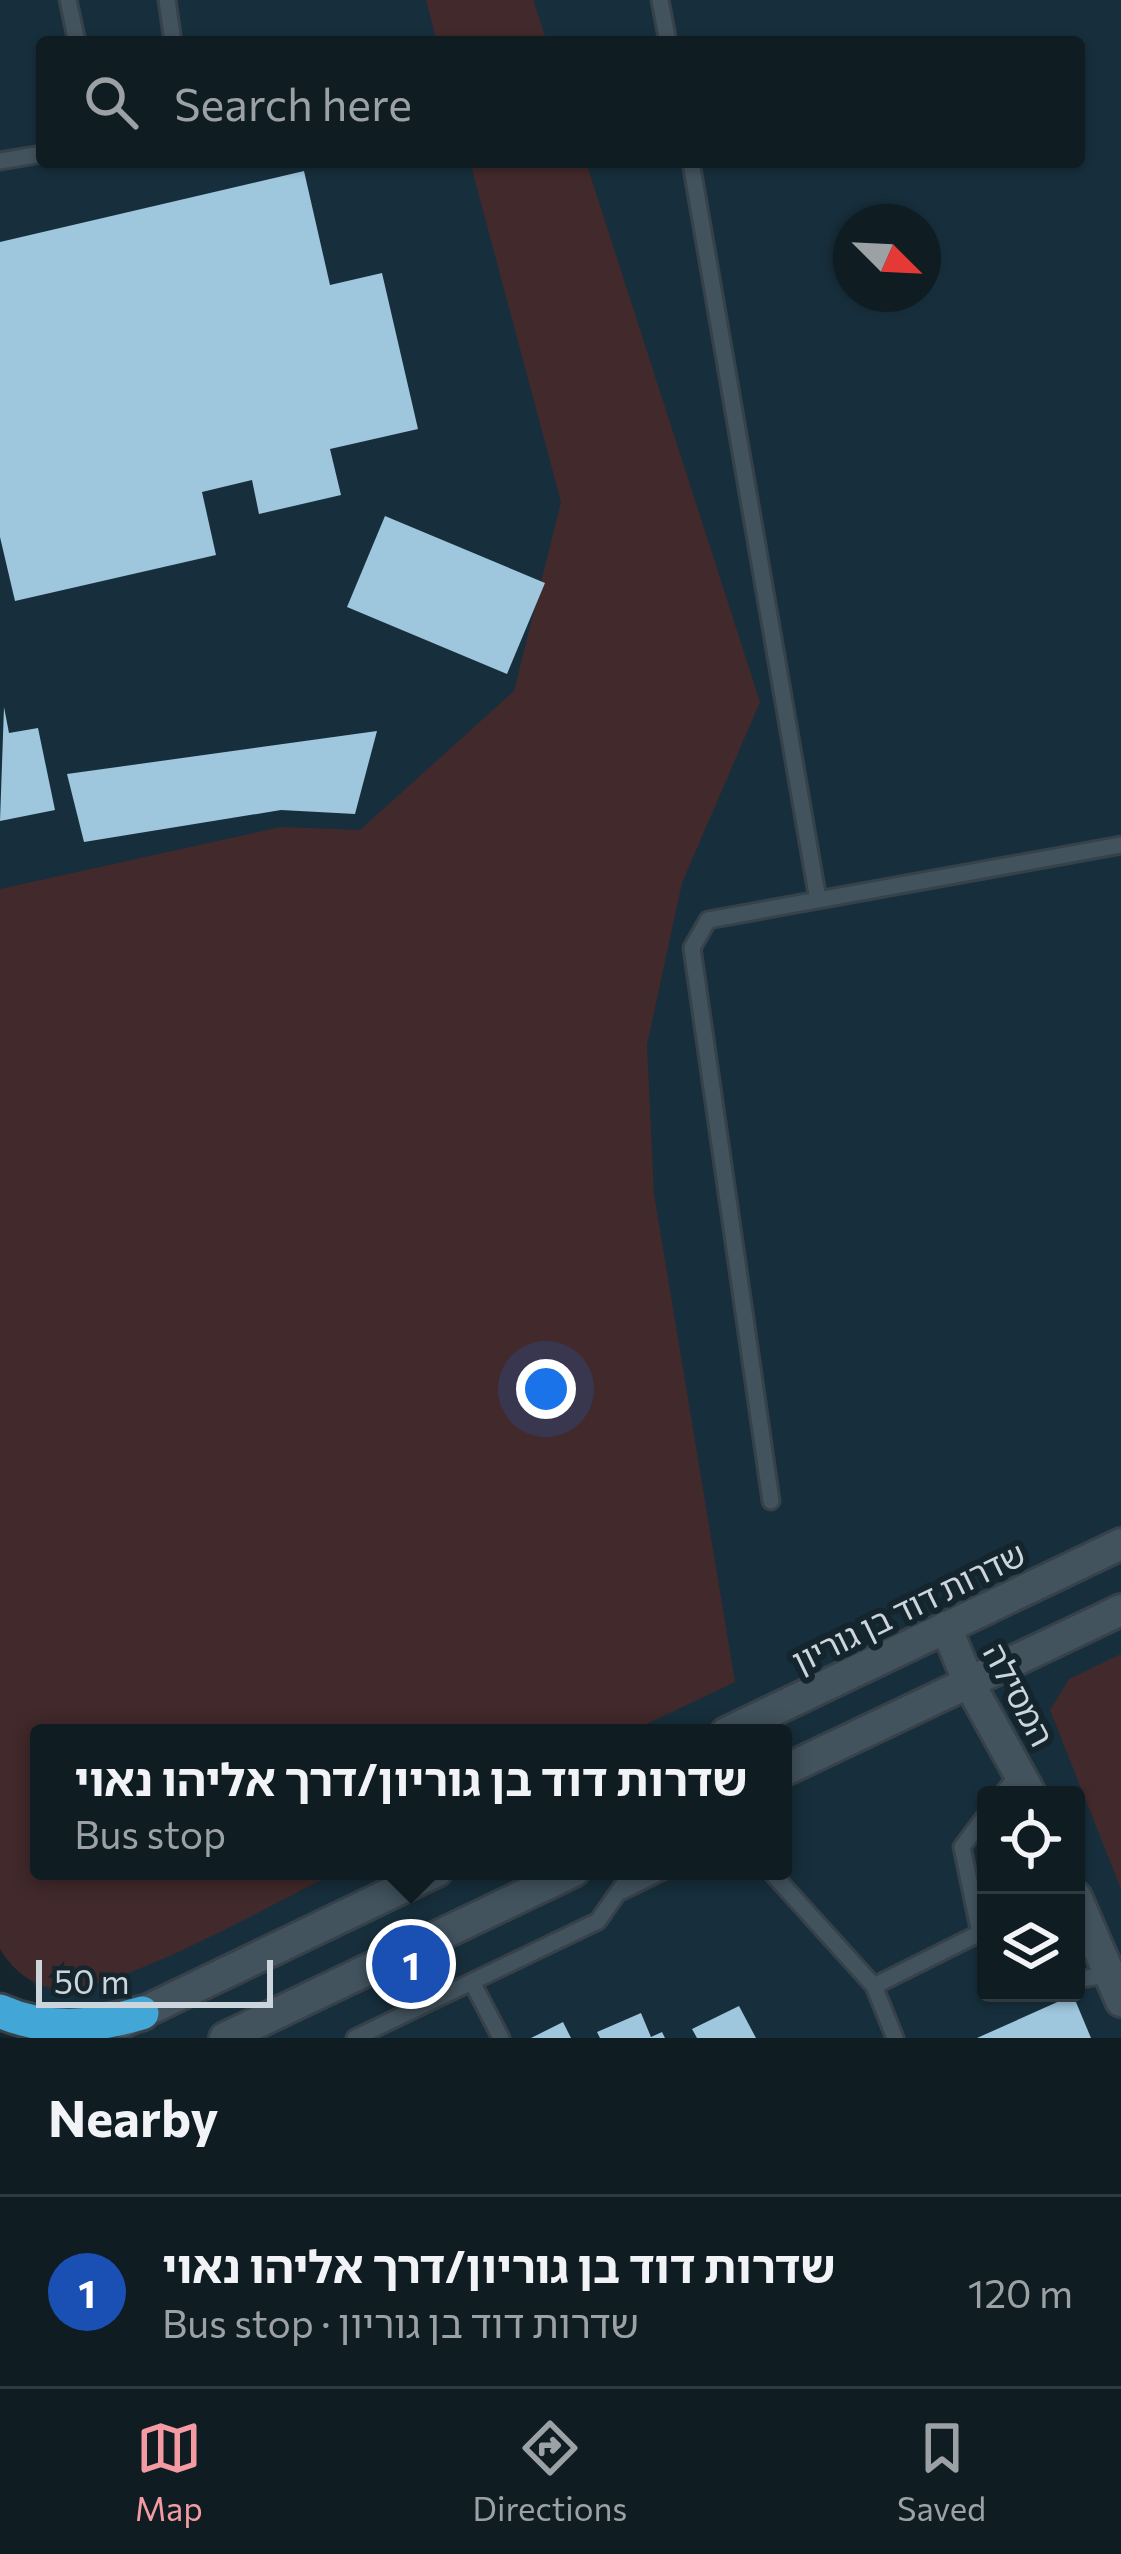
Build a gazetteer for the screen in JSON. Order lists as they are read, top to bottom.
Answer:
{
  "streets": {
    "main road": ["שדרות דוד בן גוריון", "המסילה"]
  },
  "crossings": [
    ["שדרות דוד בן גוריון", "המסילה"]
  ],
  "scale_bar": "50 m",
  "north": "bottom right",
  "page": {
    "search": "Search here",
    "popup": ["שדרות דוד בן גוריון/דרך אליהו נאוי", "Bus stop"],
    "pins": "1",
    "scale": "50 m",
    "heading": "Nearby",
    "list": [
      {
        "mark": "1",
        "name": "שדרות דוד בן גוריון/דרך אליהו נאוי",
        "note": "Bus stop · שדרות דוד בן גוריון",
        "value": "120 m"
      }
    ],
    "nav": ["Map", "Directions", "Saved"]
  }
}
